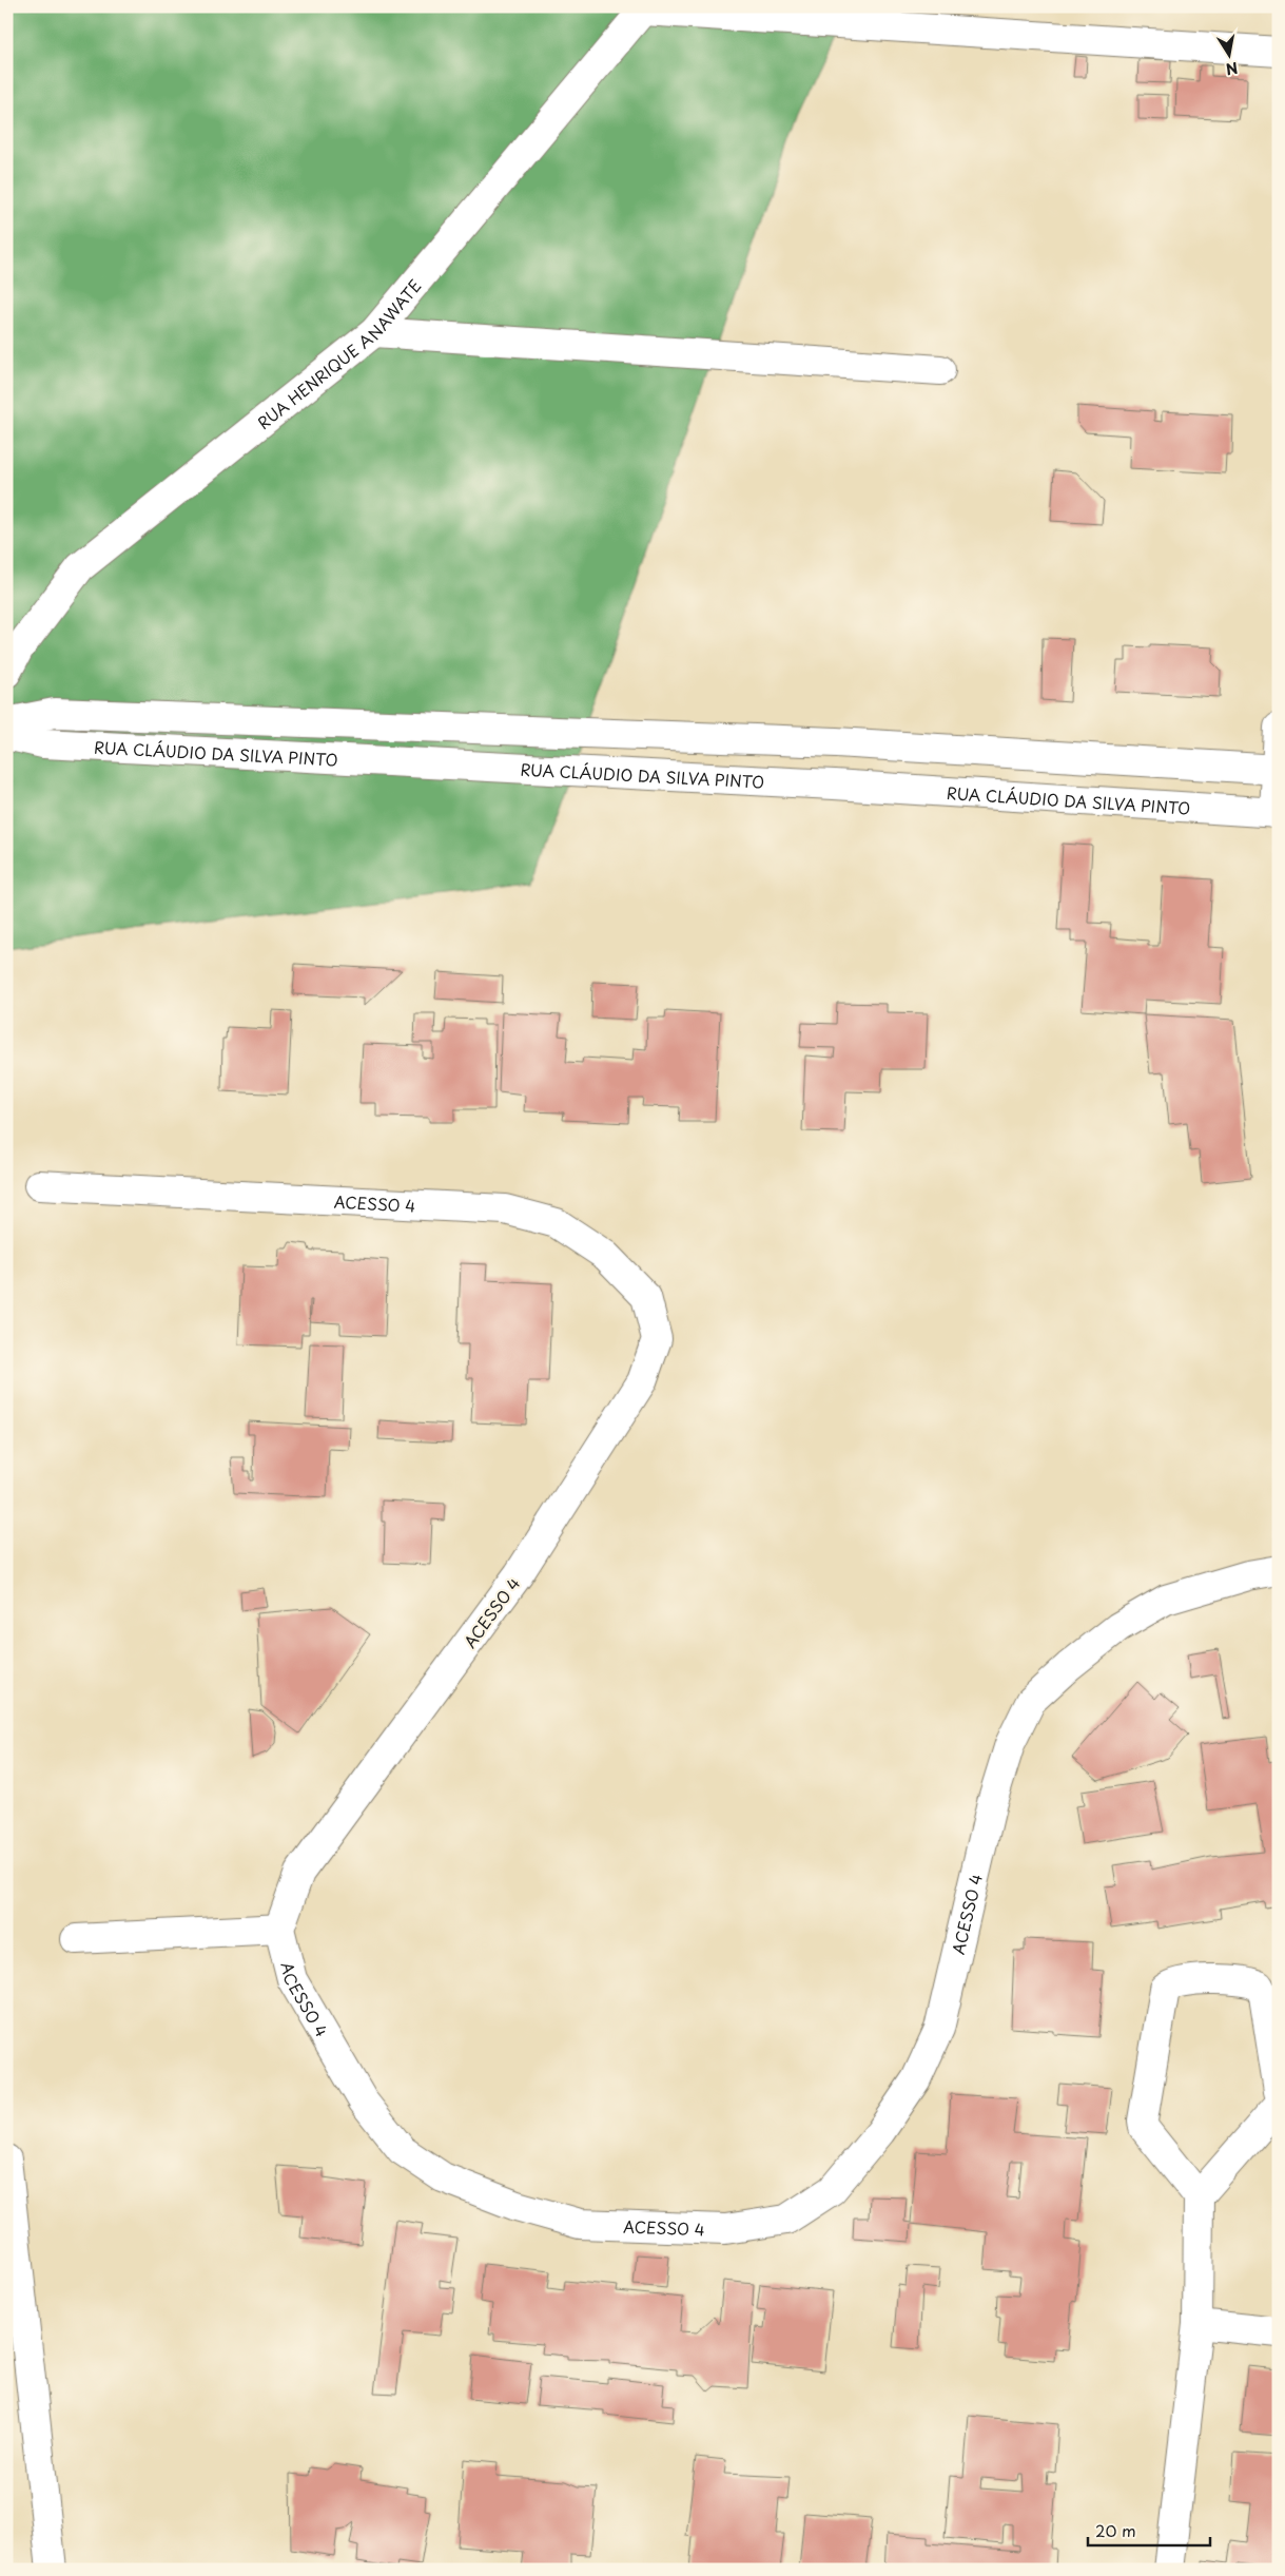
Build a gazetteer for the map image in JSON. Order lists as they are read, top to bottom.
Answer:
{
  "streets": {
    "street": ["RUA HENRIQUE ANAWATE", "RUA CLÁUDIO DA SILVA PINTO", "ACESSO 4"]
  },
  "scale_bar": "20 m",
  "north": "bottom"
}
